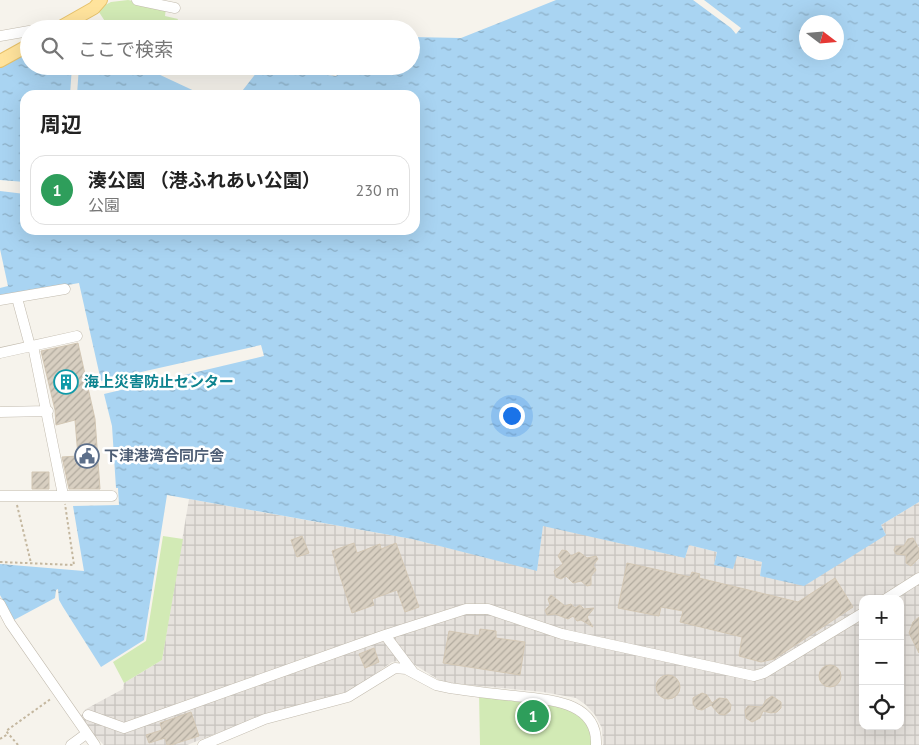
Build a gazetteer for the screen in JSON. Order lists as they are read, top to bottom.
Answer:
{
  "places": {
    "building": ["海上災害防止センター"],
    "public building": ["下津港湾合同庁舎"]
  },
  "north": "right",
  "page": {
    "search": "ここで検索",
    "heading": "周辺",
    "list": [
      {
        "mark": "1",
        "name": "湊公園 （港ふれあい公園）",
        "note": "公園",
        "value": "230 m"
      }
    ],
    "map_buttons": ["+", "−"],
    "pins": "1"
  }
}
